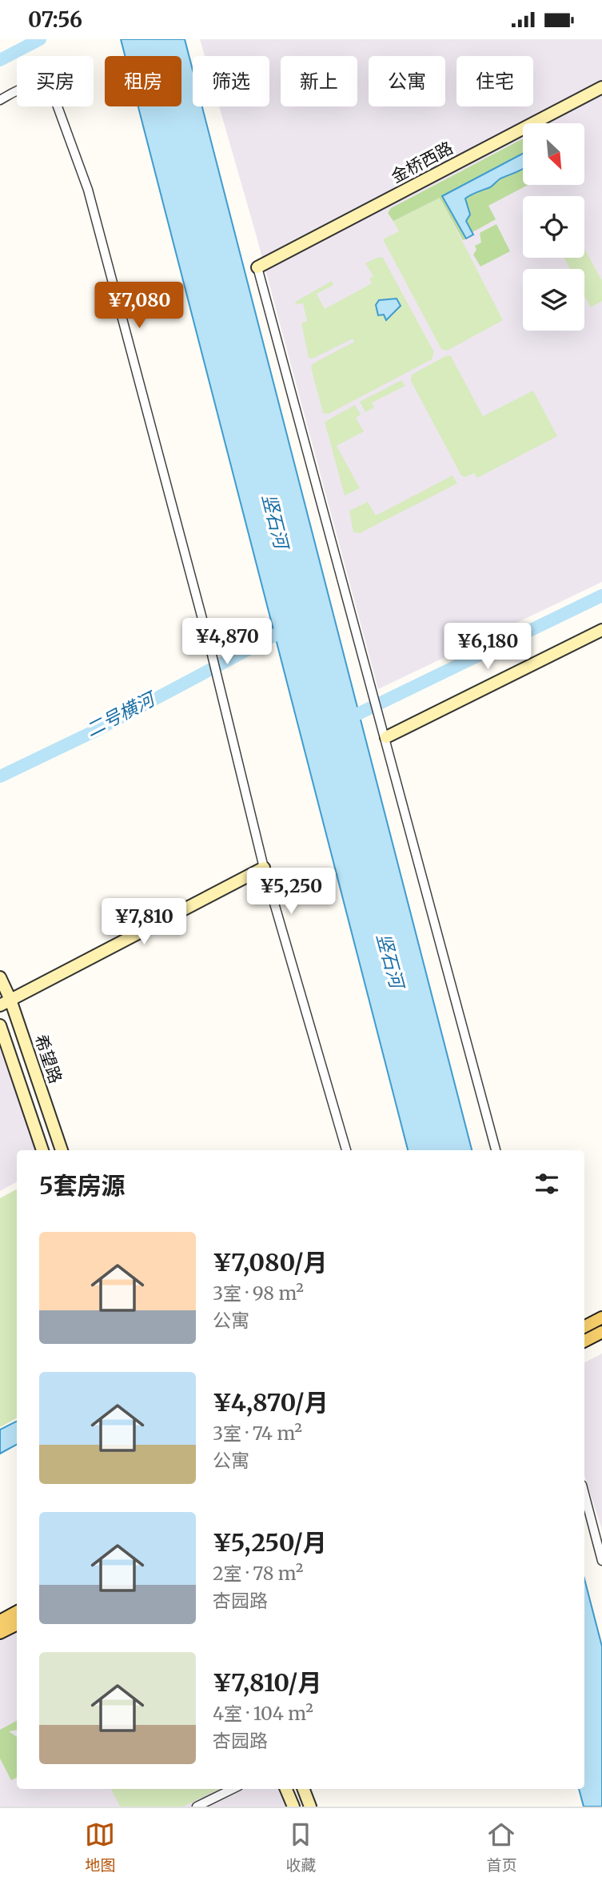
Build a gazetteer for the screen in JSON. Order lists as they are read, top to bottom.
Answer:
{
  "streets": {
    "street": ["金桥西路", "希望路"]
  },
  "water": ["竖石河", "二号横河"],
  "north": "bottom right",
  "page": {
    "status": "07:56",
    "chip": [
      "买房",
      "租房",
      "筛选",
      "新上",
      "公寓",
      "住宅"
    ],
    "price": [
      "¥7,080",
      "¥4,870",
      "¥6,180",
      "¥5,250",
      "¥7,810"
    ],
    "heading": "5套房源",
    "list": [
      {
        "name": "¥7,080/月",
        "note": "3室 · 98 m² · 公寓"
      },
      {
        "name": "¥4,870/月",
        "note": "3室 · 74 m² · 公寓"
      },
      {
        "name": "¥5,250/月",
        "note": "2室 · 78 m² · 杏园路"
      },
      {
        "name": "¥7,810/月",
        "note": "4室 · 104 m² · 杏园路"
      }
    ],
    "tabs": ["地图", "收藏", "首页"]
  }
}
